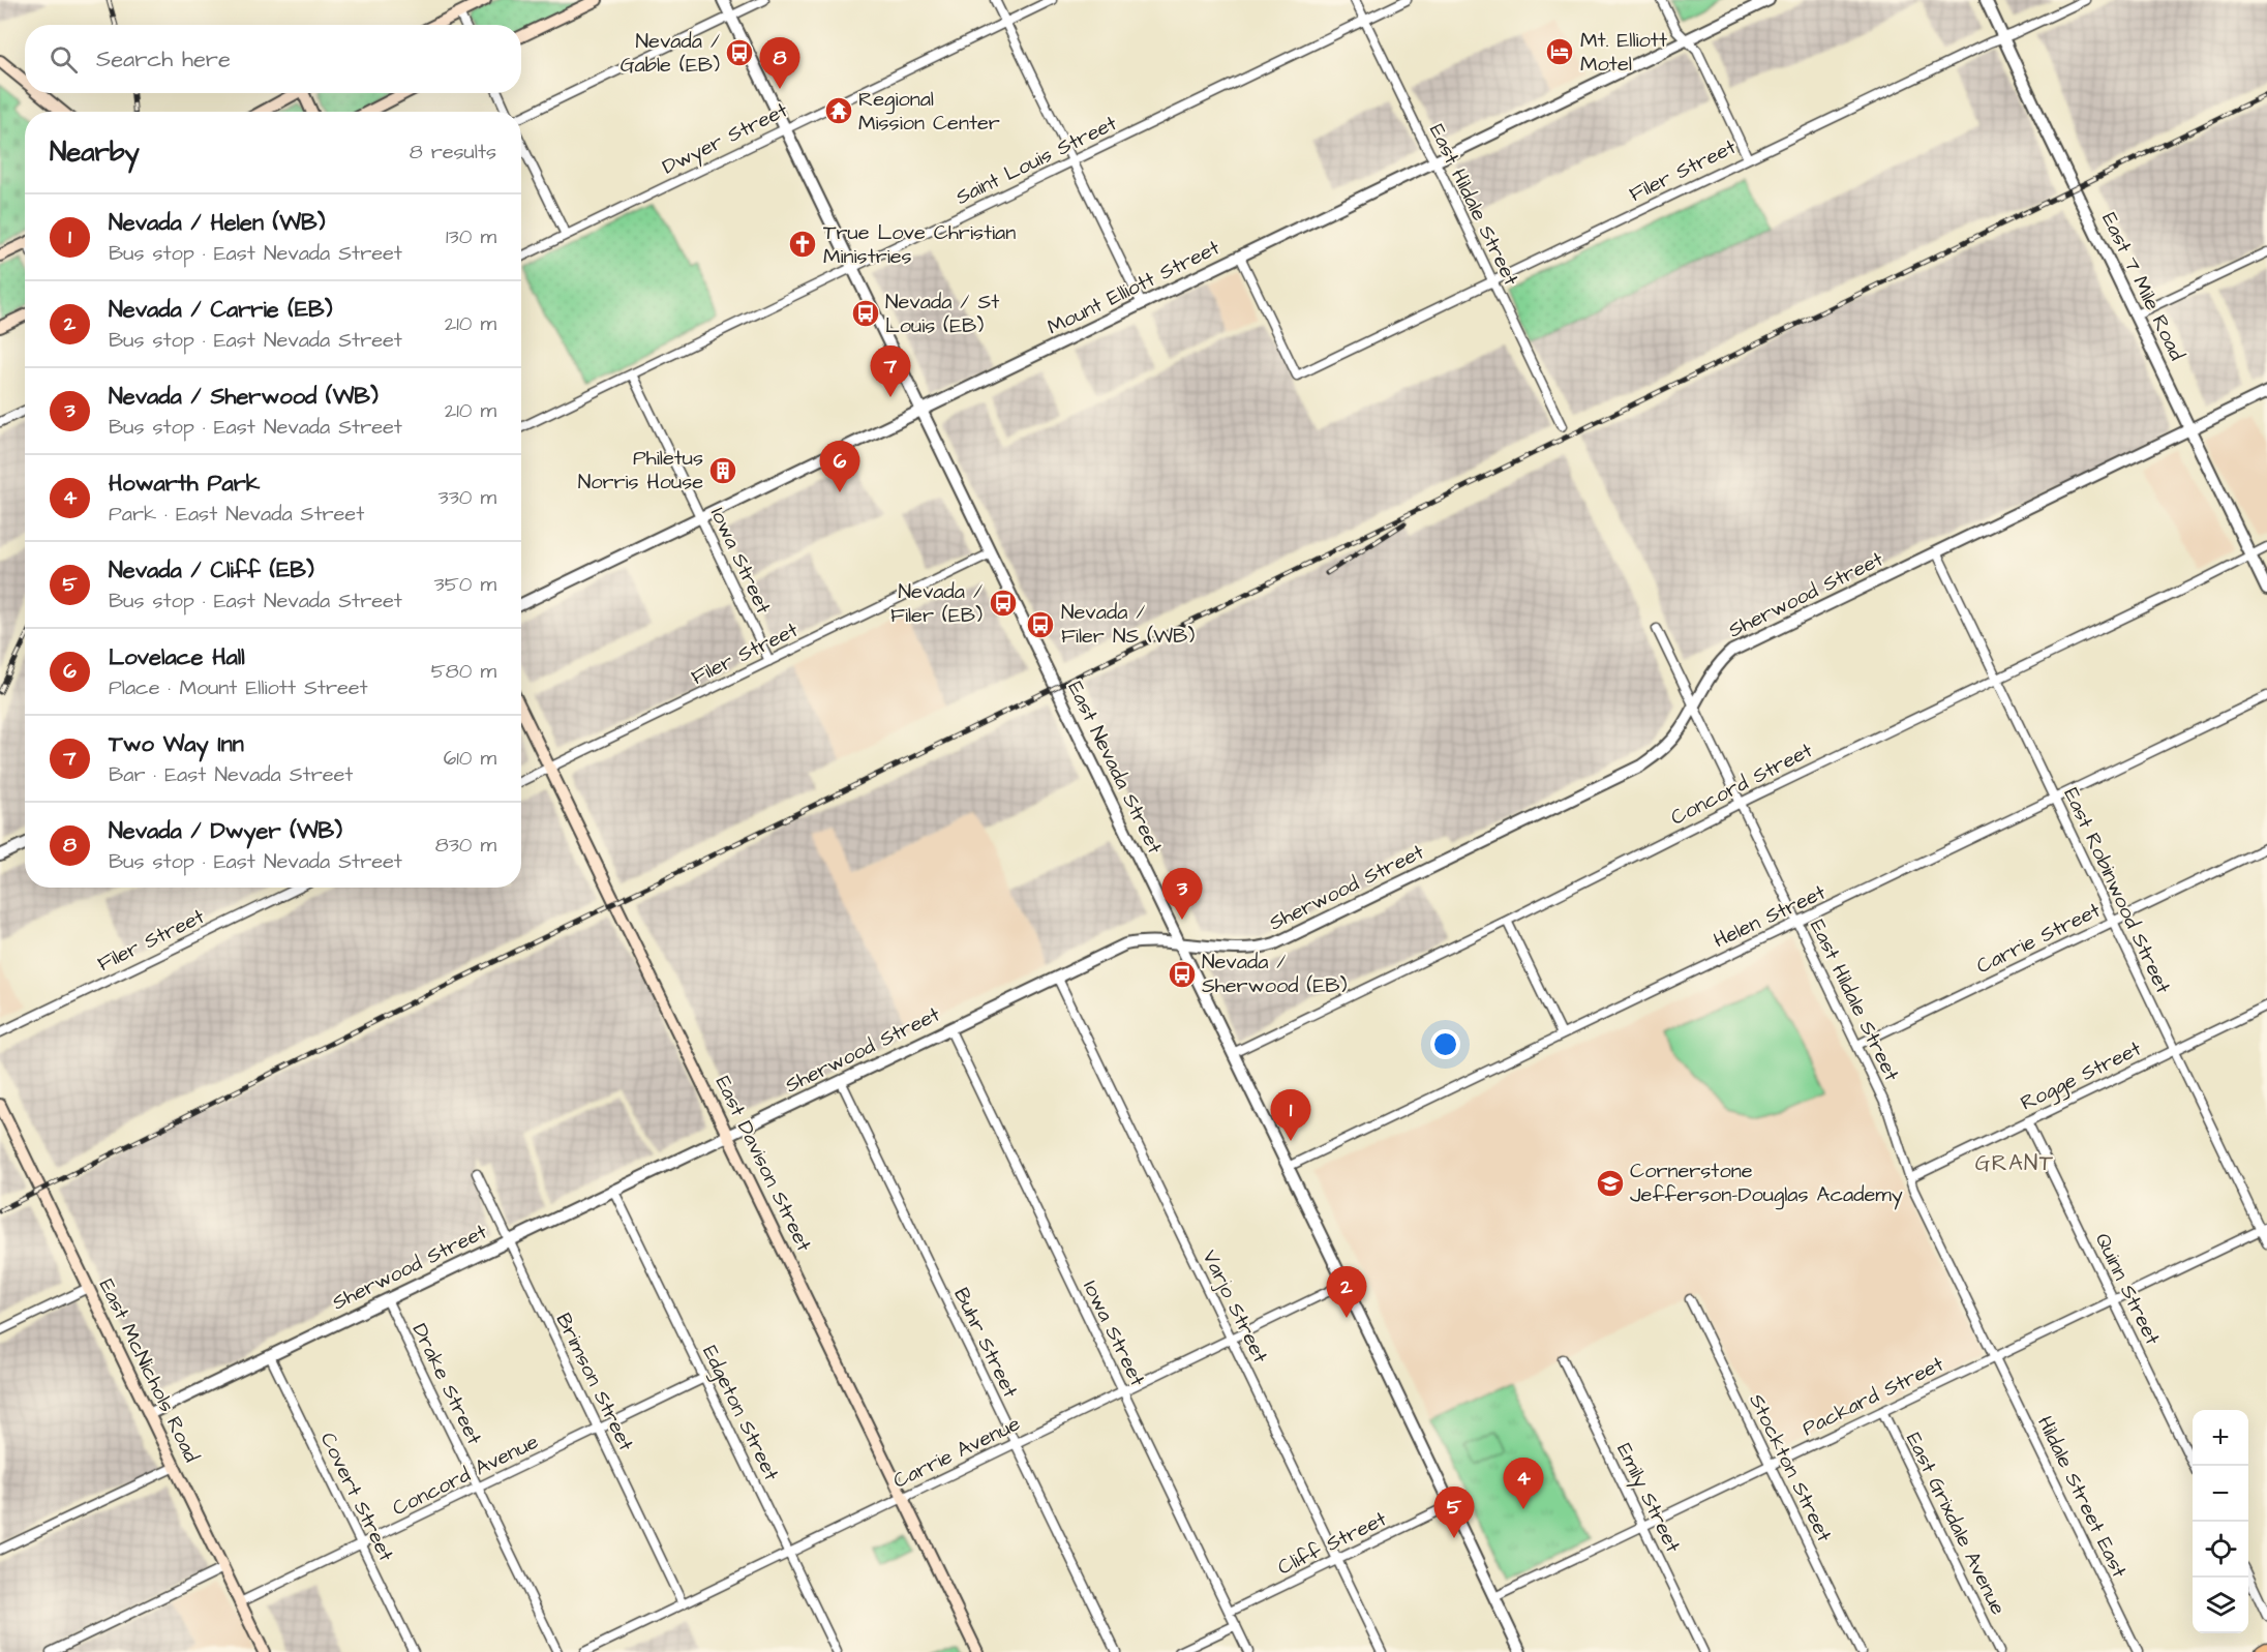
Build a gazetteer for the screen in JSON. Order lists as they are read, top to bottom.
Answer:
{
  "streets": {
    "main road": ["East Davison Street", "East McNichols Road"],
    "street": [
      "Dwyer Street",
      "Saint Louis Street",
      "Filer Street",
      "East Hildale Street",
      "East 7 Mile Road",
      "Mount Elliott Street",
      "Iowa Street",
      "Sherwood Street",
      "East Nevada Street",
      "Concord Street",
      "East Robinwood Street",
      "Helen Street",
      "Carrie Street",
      "Rogge Street",
      "Quinn Street",
      "Varjo Street",
      "Buhr Street",
      "Brimson Street",
      "Drake Street",
      "Packard Street",
      "Edgeton Street",
      "Carrie Avenue",
      "Stockton Street",
      "Concord Avenue",
      "Covert Street",
      "Hildale Street East",
      "Emily Street",
      "East Grixdale Avenue",
      "Cliff Street"
    ]
  },
  "crossings": [
    ["Dwyer Street", "East Nevada Street"],
    ["Saint Louis Street", "East Hildale Street"],
    ["Saint Louis Street", "Iowa Street"],
    ["Saint Louis Street", "East Nevada Street"],
    ["Filer Street", "East Hildale Street"],
    ["Filer Street", "East 7 Mile Road"],
    ["Filer Street", "Mount Elliott Street"],
    ["Filer Street", "Iowa Street"],
    ["Filer Street", "East Nevada Street"],
    ["Filer Street", "East Davison Street"],
    ["East Hildale Street", "Mount Elliott Street"],
    ["East Hildale Street", "Sherwood Street"],
    ["East Hildale Street", "Concord Street"],
    ["East Hildale Street", "Helen Street"],
    ["East Hildale Street", "Carrie Street"],
    ["East Hildale Street", "Rogge Street"],
    ["East Hildale Street", "Packard Street"],
    ["East Hildale Street", "Hildale Street East"],
    ["East 7 Mile Road", "Sherwood Street"],
    ["East 7 Mile Road", "Concord Street"],
    ["Mount Elliott Street", "Iowa Street"],
    ["Mount Elliott Street", "East Nevada Street"],
    ["Iowa Street", "Sherwood Street"],
    ["Iowa Street", "Carrie Avenue"],
    ["Iowa Street", "Cliff Street"],
    ["Sherwood Street", "East Nevada Street"],
    ["Sherwood Street", "East Robinwood Street"],
    ["Sherwood Street", "East Davison Street"],
    ["Sherwood Street", "Varjo Street"],
    ["Sherwood Street", "Buhr Street"],
    ["Sherwood Street", "East McNichols Road"],
    ["Sherwood Street", "Brimson Street"],
    ["Sherwood Street", "Drake Street"],
    ["Sherwood Street", "Edgeton Street"],
    ["Sherwood Street", "Covert Street"],
    ["East Nevada Street", "Concord Street"],
    ["East Nevada Street", "Helen Street"],
    ["East Nevada Street", "Packard Street"],
    ["East Nevada Street", "Carrie Avenue"],
    ["East Nevada Street", "Cliff Street"],
    ["Concord Street", "East Robinwood Street"],
    ["East Robinwood Street", "Helen Street"],
    ["East Robinwood Street", "Carrie Street"],
    ["East Robinwood Street", "Rogge Street"],
    ["East Robinwood Street", "Packard Street"],
    ["Rogge Street", "Quinn Street"],
    ["East Davison Street", "Carrie Avenue"],
    ["Quinn Street", "Packard Street"],
    ["Varjo Street", "Carrie Avenue"],
    ["Varjo Street", "Cliff Street"],
    ["Buhr Street", "Carrie Avenue"],
    ["East McNichols Road", "Concord Avenue"],
    ["Brimson Street", "Carrie Avenue"],
    ["Brimson Street", "Concord Avenue"],
    ["Drake Street", "Concord Avenue"],
    ["Packard Street", "Stockton Street"],
    ["Packard Street", "Hildale Street East"],
    ["Packard Street", "Emily Street"],
    ["Packard Street", "East Grixdale Avenue"],
    ["Edgeton Street", "Carrie Avenue"],
    ["Edgeton Street", "Concord Avenue"],
    ["Concord Avenue", "Covert Street"]
  ],
  "districts": ["GRANT"],
  "places": {
    "hotel": ["Mt. Elliott Motel"],
    "bus stop": [
      "Nevada / Gable (EB)",
      "Nevada / St Louis (EB)",
      "Nevada / Filer (EB)",
      "Nevada / Filer NS (WB)",
      "Nevada / Sherwood (EB)"
    ],
    "temple": ["Regional Mission Center"],
    "church": ["True Love Christian Ministries"],
    "building": ["Philetus Norris House"],
    "school or university": ["Cornerstone Jefferson-Douglas Academy"]
  },
  "page": {
    "search": "Search here",
    "pins": [
      "8",
      "7",
      "6",
      "3",
      "1",
      "2",
      "4",
      "5"
    ],
    "heading": ["Nearby", "8 results"],
    "list": [
      {
        "mark": "1",
        "name": "Nevada / Helen (WB)",
        "note": "Bus stop · East Nevada Street",
        "value": "130 m"
      },
      {
        "mark": "2",
        "name": "Nevada / Carrie (EB)",
        "note": "Bus stop · East Nevada Street",
        "value": "210 m"
      },
      {
        "mark": "3",
        "name": "Nevada / Sherwood (WB)",
        "note": "Bus stop · East Nevada Street",
        "value": "210 m"
      },
      {
        "mark": "4",
        "name": "Howarth Park",
        "note": "Park · East Nevada Street",
        "value": "330 m"
      },
      {
        "mark": "5",
        "name": "Nevada / Cliff (EB)",
        "note": "Bus stop · East Nevada Street",
        "value": "350 m"
      },
      {
        "mark": "6",
        "name": "Lovelace Hall",
        "note": "Place · Mount Elliott Street",
        "value": "580 m"
      },
      {
        "mark": "7",
        "name": "Two Way Inn",
        "note": "Bar · East Nevada Street",
        "value": "610 m"
      },
      {
        "mark": "8",
        "name": "Nevada / Dwyer (WB)",
        "note": "Bus stop · East Nevada Street",
        "value": "830 m"
      }
    ],
    "map_buttons": ["+", "−"]
  }
}
